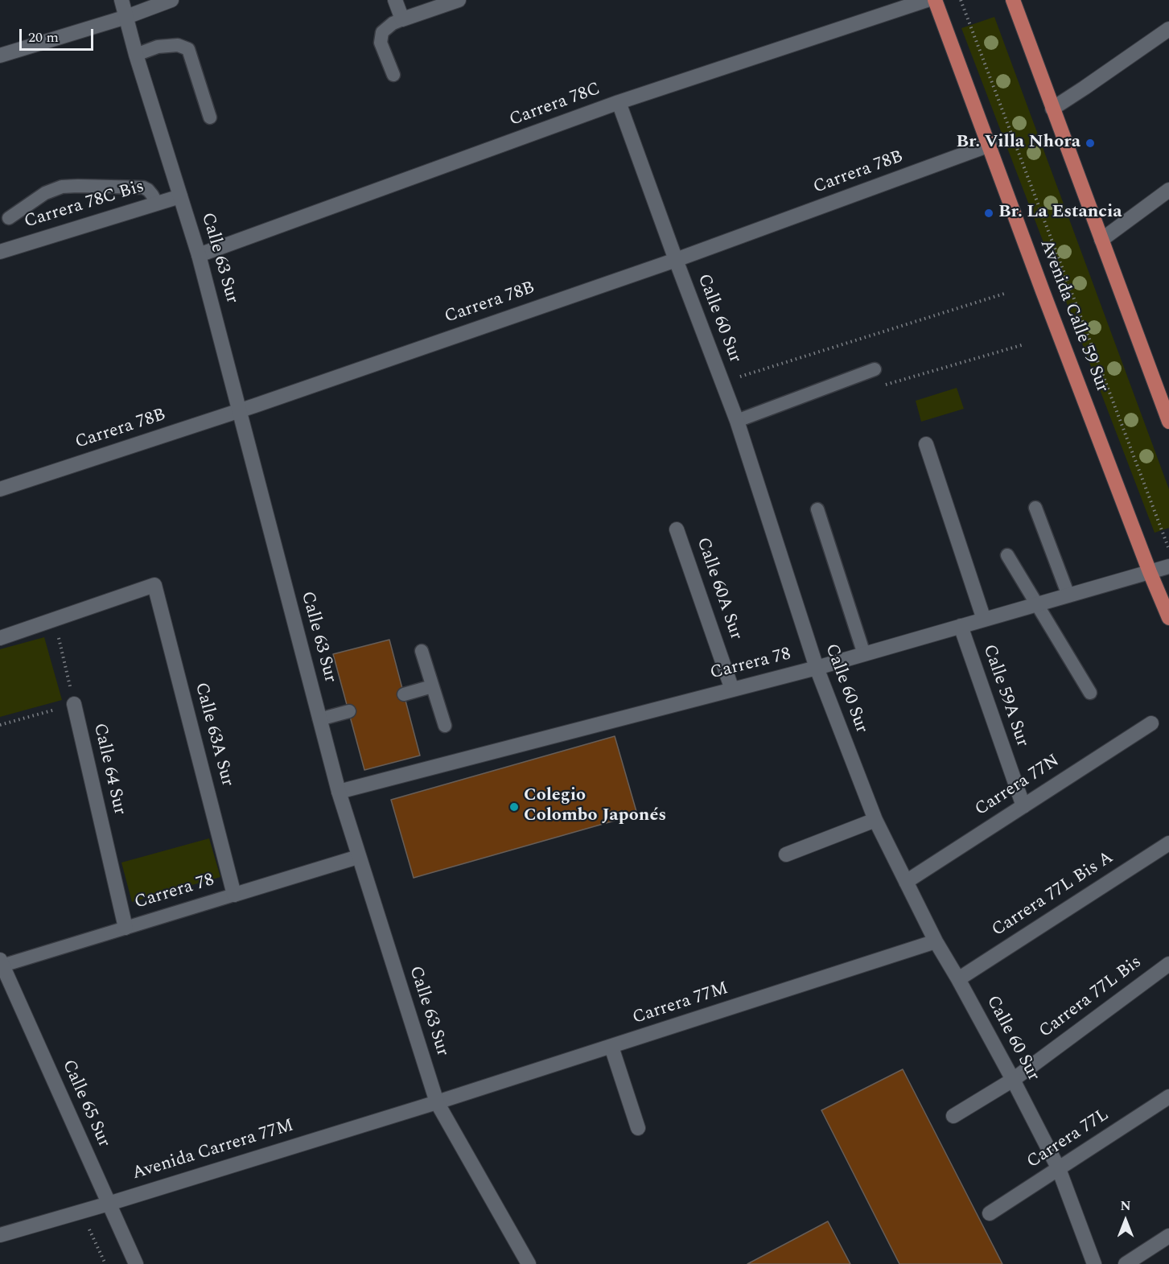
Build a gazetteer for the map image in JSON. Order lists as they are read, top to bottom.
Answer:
{
  "streets": {
    "main road": ["Avenida Calle 59 Sur"],
    "street": [
      "Carrera 78C",
      "Carrera 78B",
      "Carrera 78C Bis",
      "Calle 63 Sur",
      "Calle 60 Sur",
      "Calle 60A Sur",
      "Carrera 78",
      "Calle 59A Sur",
      "Calle 63A Sur",
      "Calle 64 Sur",
      "Carrera 77N",
      "Carrera 77L Bis A",
      "Carrera 77L Bis",
      "Carrera 77M",
      "Calle 65 Sur",
      "Carrera 77L",
      "Avenida Carrera 77M"
    ]
  },
  "crossings": [
    ["Carrera 78C", "Calle 63 Sur"],
    ["Carrera 78C", "Calle 60 Sur"],
    ["Carrera 78B", "Calle 63 Sur"],
    ["Carrera 78B", "Avenida Calle 59 Sur"],
    ["Carrera 78B", "Calle 60 Sur"],
    ["Carrera 78C Bis", "Calle 63 Sur"],
    ["Calle 63 Sur", "Carrera 78"],
    ["Calle 63 Sur", "Carrera 77M"],
    ["Calle 63 Sur", "Avenida Carrera 77M"],
    ["Avenida Calle 59 Sur", "Carrera 78"],
    ["Calle 60 Sur", "Carrera 78"],
    ["Calle 60 Sur", "Carrera 77N"],
    ["Calle 60 Sur", "Carrera 77L Bis A"],
    ["Calle 60 Sur", "Carrera 77L Bis"],
    ["Calle 60 Sur", "Carrera 77M"],
    ["Calle 60 Sur", "Carrera 77L"],
    ["Calle 60A Sur", "Carrera 78"],
    ["Carrera 78", "Calle 59A Sur"],
    ["Carrera 78", "Calle 63A Sur"],
    ["Carrera 78", "Calle 64 Sur"],
    ["Carrera 78", "Calle 65 Sur"],
    ["Calle 59A Sur", "Carrera 77N"],
    ["Calle 63A Sur", "Calle 64 Sur"],
    ["Carrera 77M", "Avenida Carrera 77M"],
    ["Calle 65 Sur", "Avenida Carrera 77M"]
  ],
  "places": ["Br. Villa Nhora", "Br. La Estancia", "Colegio Colombo Japonés"],
  "scale_bar": "20 m",
  "north": "top"
}
